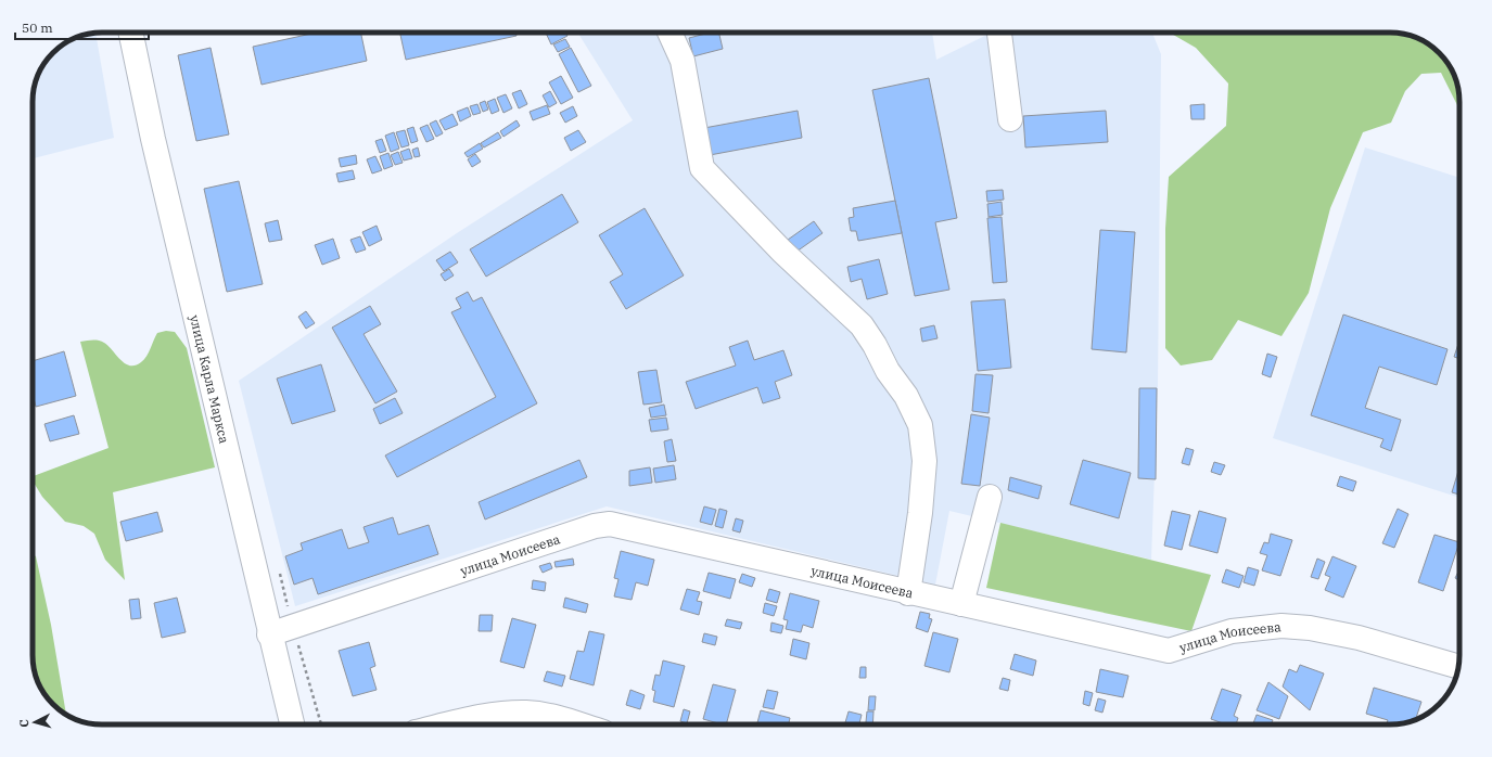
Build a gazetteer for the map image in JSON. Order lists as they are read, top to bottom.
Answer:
{
  "streets": {
    "street": ["улица Карла Маркса", "улица Моисеева"]
  },
  "crossings": [
    ["улица Карла Маркса", "улица Моисеева"]
  ],
  "scale_bar": "50 m",
  "north": "left"
}
